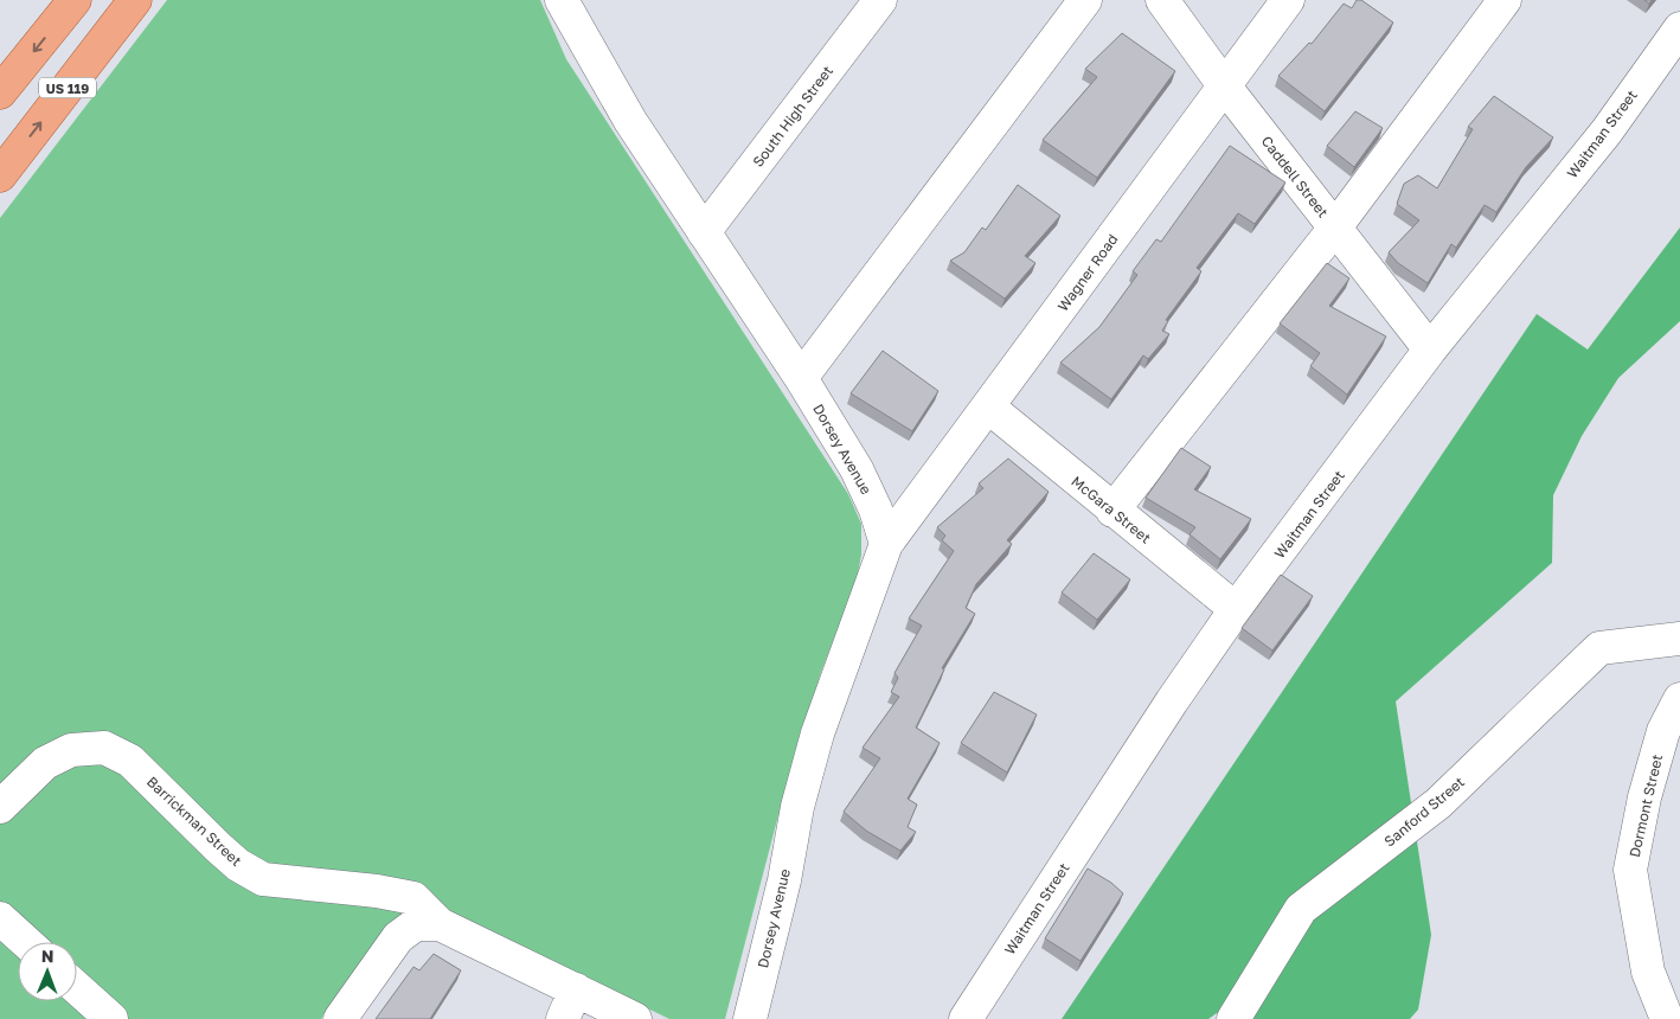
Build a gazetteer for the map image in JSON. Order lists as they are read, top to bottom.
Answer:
{
  "streets": {
    "main road": ["US 119"],
    "street": [
      "South High Street",
      "Waitman Street",
      "Caddell Street",
      "Wagner Road",
      "Dorsey Avenue",
      "McGara Street",
      "Dormont Street",
      "Sanford Street",
      "Barrickman Street"
    ]
  },
  "crossings": [
    ["South High Street", "Dorsey Avenue"],
    ["Waitman Street", "Caddell Street"],
    ["Waitman Street", "McGara Street"],
    ["Caddell Street", "Wagner Road"],
    ["Wagner Road", "Dorsey Avenue"],
    ["Wagner Road", "McGara Street"]
  ],
  "north": "top"
}
